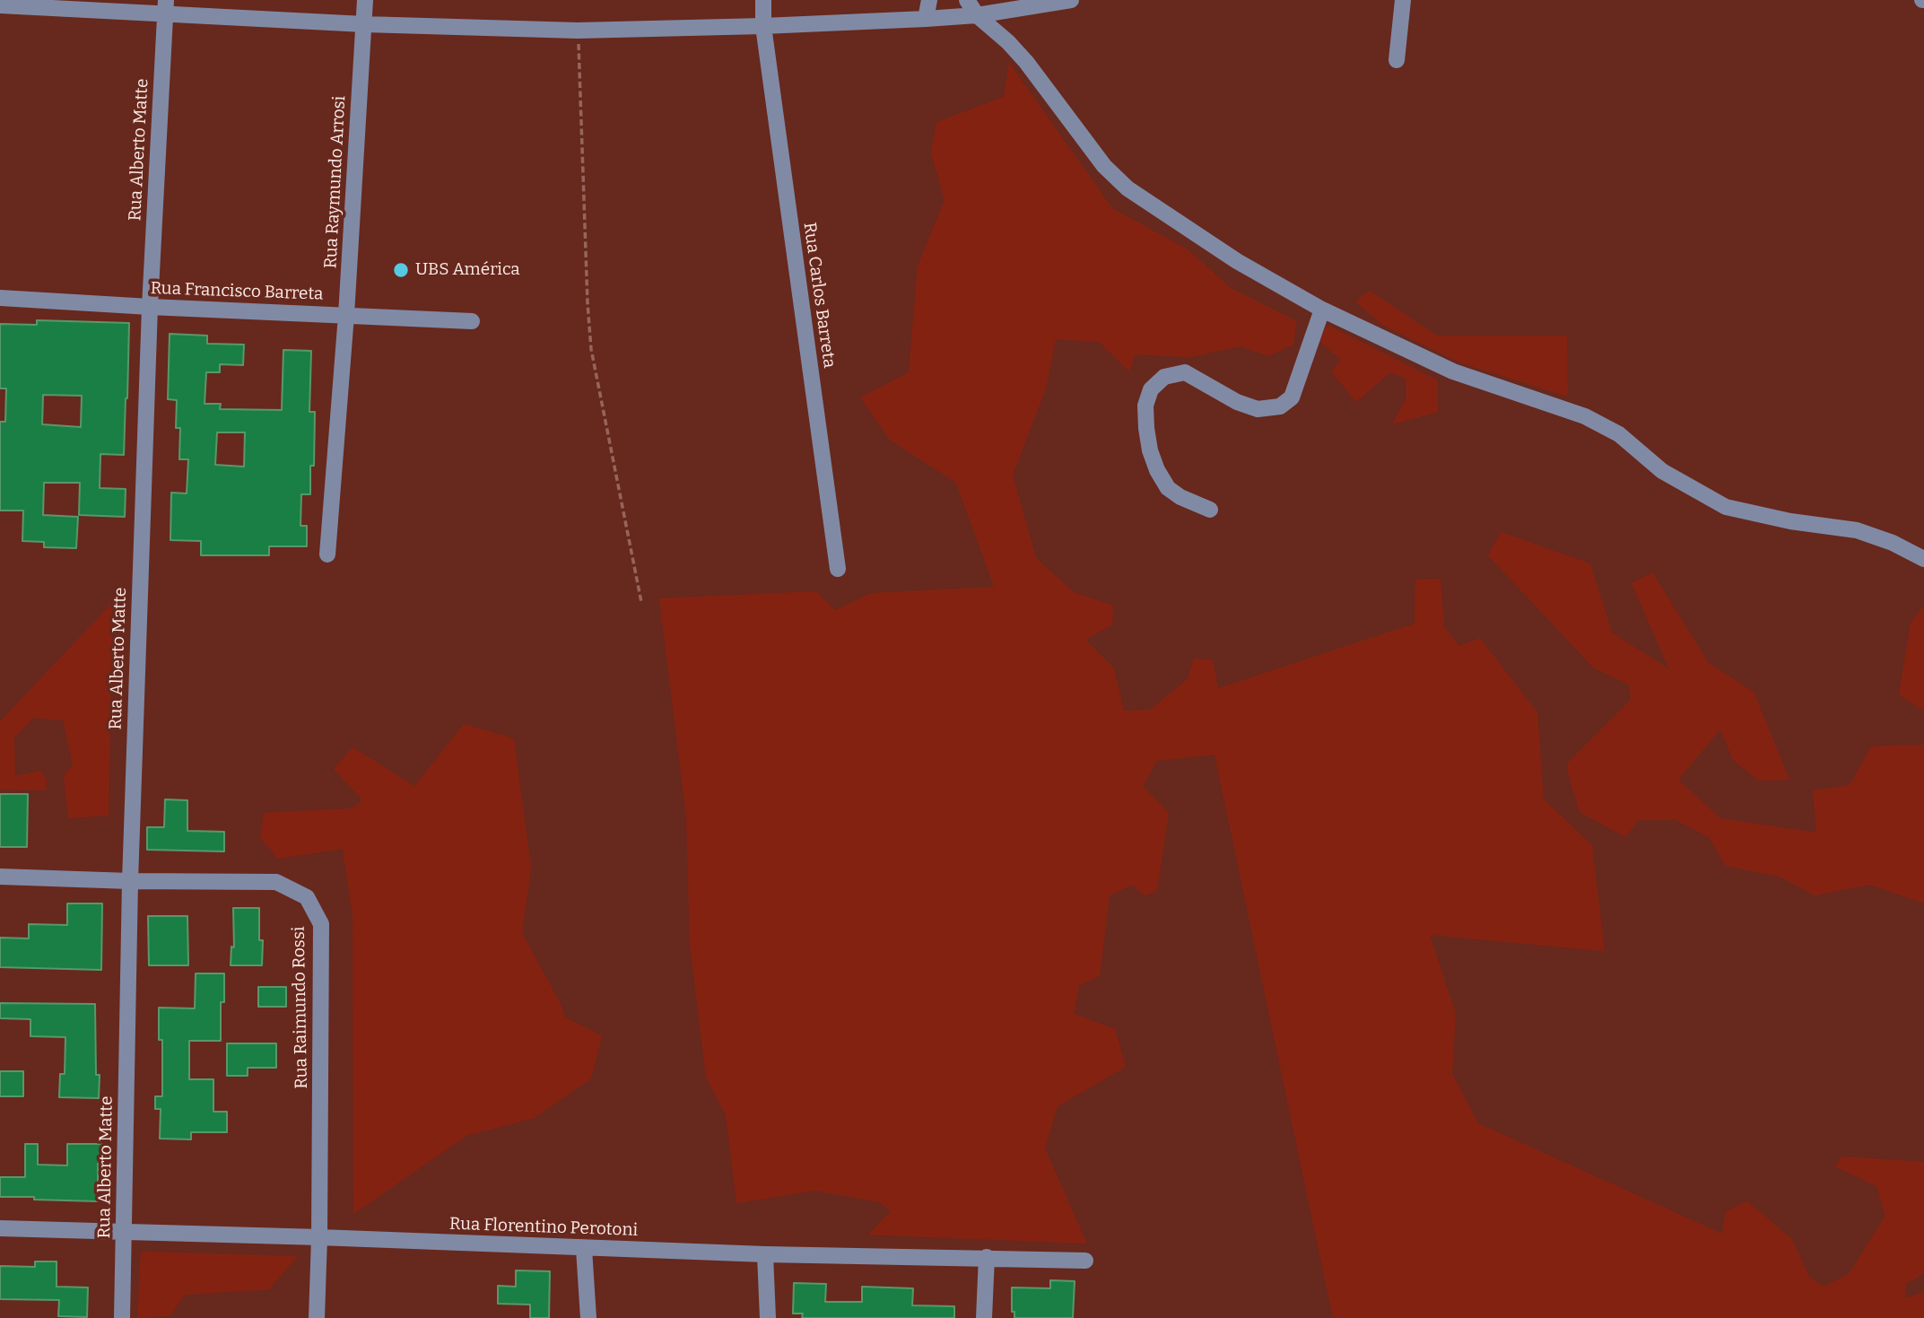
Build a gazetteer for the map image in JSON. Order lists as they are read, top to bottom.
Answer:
{
  "streets": {
    "street": [
      "Rua Alberto Matte",
      "Rua Raymundo Arrosi",
      "Rua Francisco Barreta",
      "Rua Carlos Barreta",
      "Rua Raimundo Rossi",
      "Rua Florentino Perotoni"
    ]
  },
  "crossings": [
    ["Rua Alberto Matte", "Rua Francisco Barreta"],
    ["Rua Alberto Matte", "Rua Raimundo Rossi"],
    ["Rua Alberto Matte", "Rua Florentino Perotoni"],
    ["Rua Raymundo Arrosi", "Rua Francisco Barreta"],
    ["Rua Raimundo Rossi", "Rua Florentino Perotoni"]
  ],
  "places": ["UBS América"]
}
